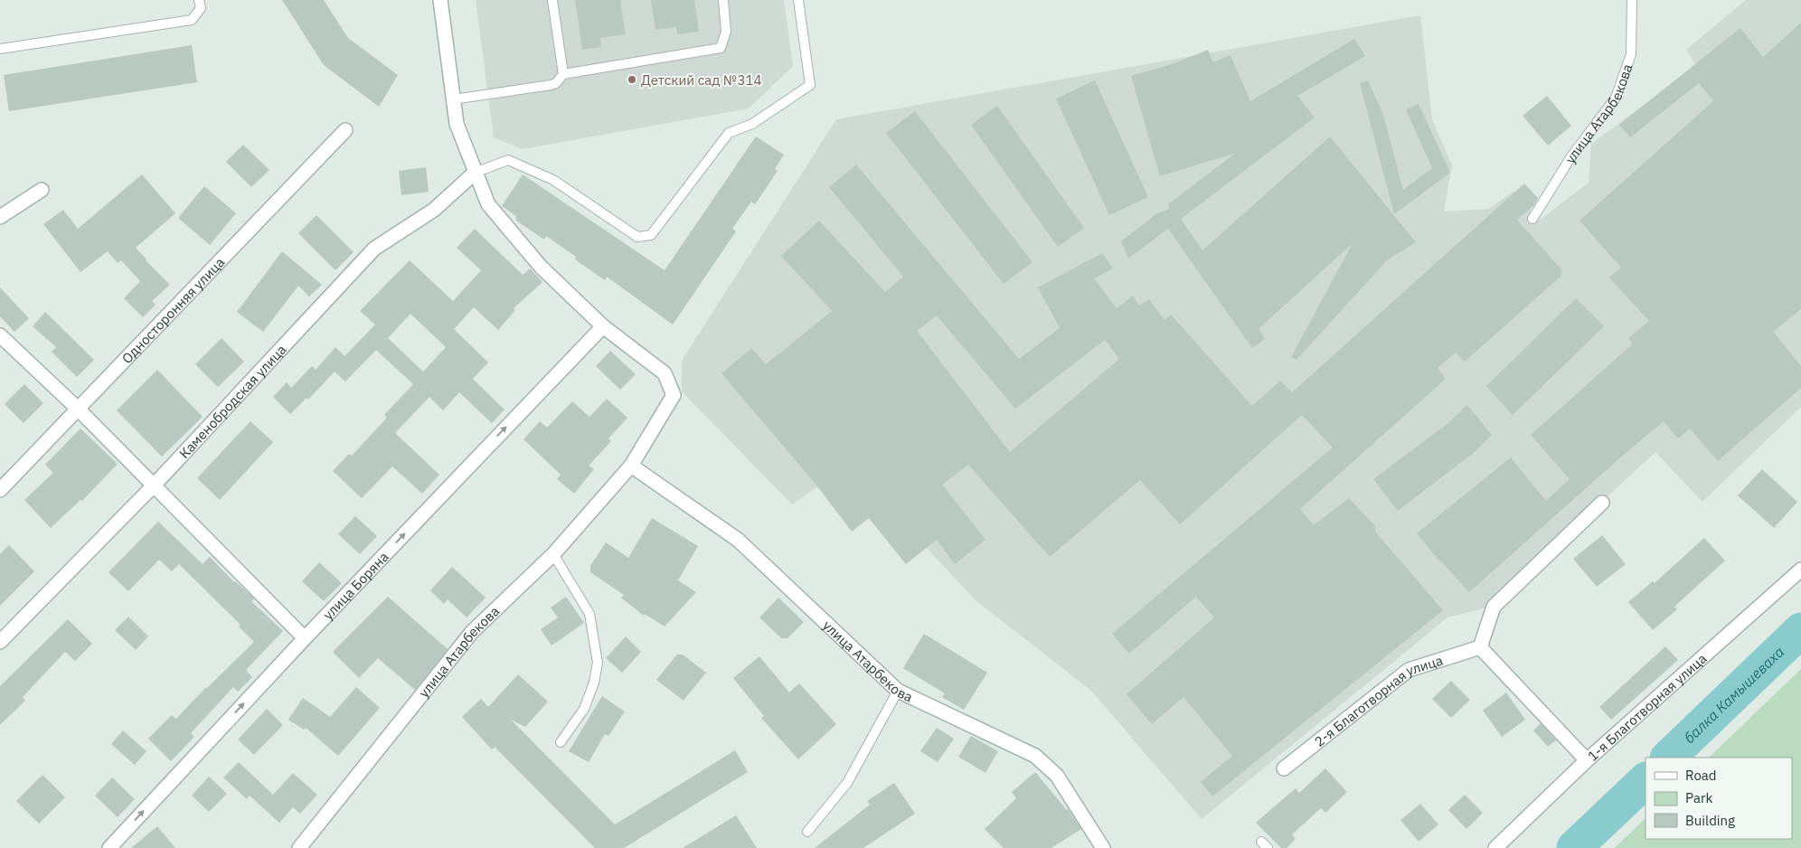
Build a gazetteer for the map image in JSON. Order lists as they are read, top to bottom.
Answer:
{
  "streets": {
    "street": [
      "улица Атарбекова",
      "Односторонняя улица",
      "Каменобродская улица",
      "улица Боряна",
      "2-я Благотворная улица",
      "1-я Благотворная улица"
    ]
  },
  "crossings": [
    ["улица Атарбекова", "улица Боряна"]
  ],
  "one_way": ["улица Боряна"],
  "water": ["балка Камышеваха"],
  "places": ["Детский сад №314"],
  "legend": ["Road", "Park", "Building"]
}
